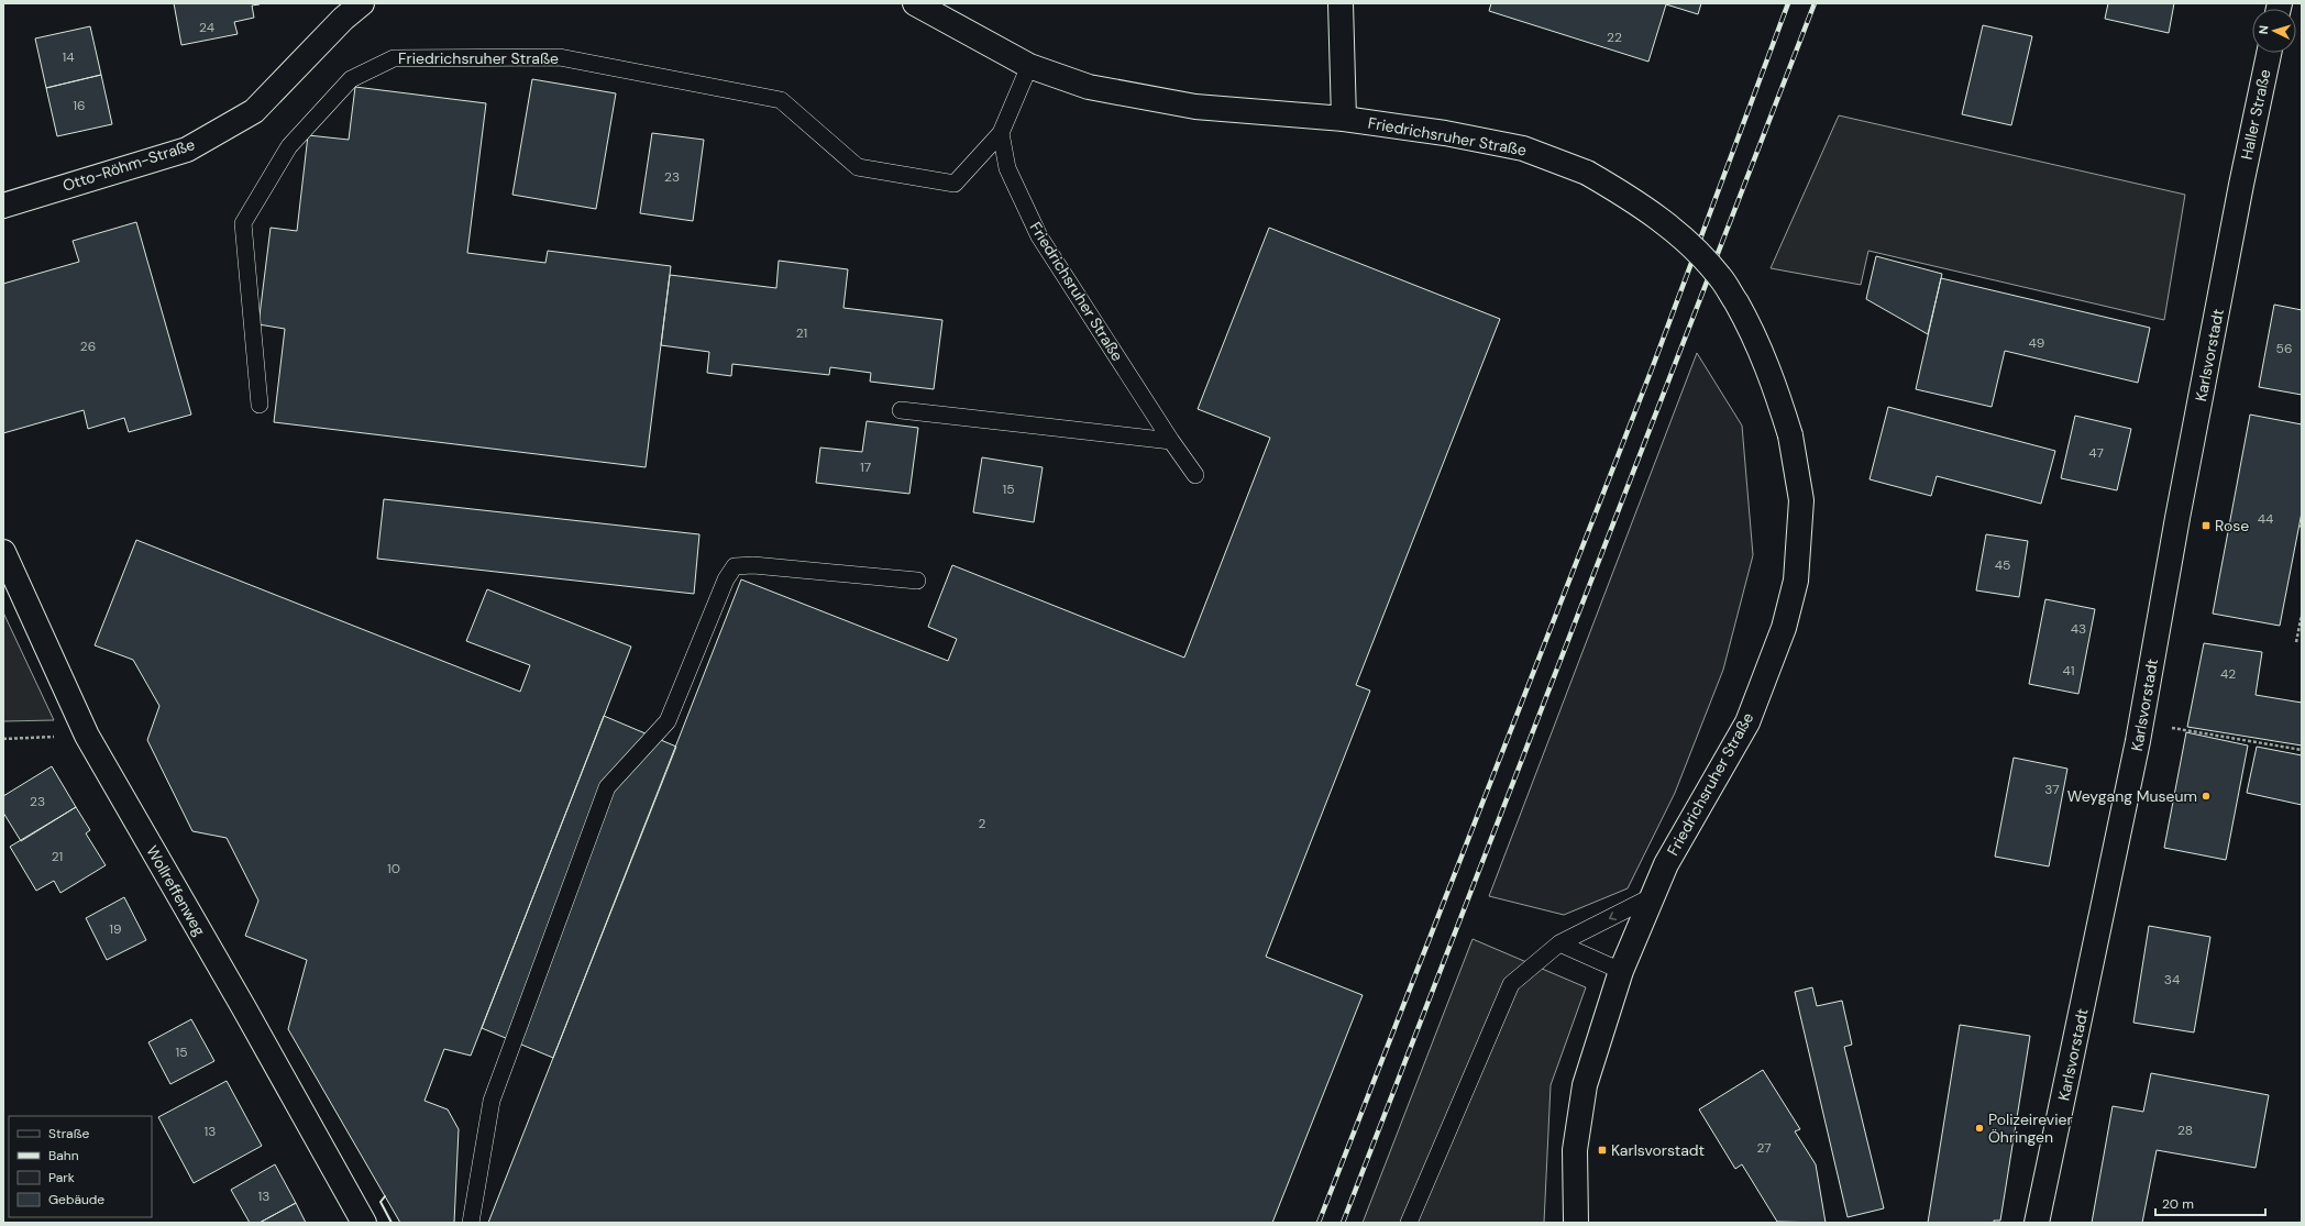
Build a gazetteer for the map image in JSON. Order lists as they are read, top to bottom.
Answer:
{
  "streets": {
    "main road": [
      "Friedrichsruher Straße",
      "Haller Straße",
      "Otto-Röhm-Straße",
      "Karlsvorstadt",
      "Wollreffenweg"
    ]
  },
  "crossings": [
    ["Haller Straße", "Karlsvorstadt"]
  ],
  "places": {
    "transit": ["Rose", "Karlsvorstadt"],
    "other": ["Weygang Museum", "Polizeirevier Öhringen"]
  },
  "house_numbers": [
    "24",
    "22",
    "14",
    "16",
    "23",
    "21",
    "49",
    "26",
    "56",
    "47",
    "17",
    "15",
    "44",
    "45",
    "43",
    "41",
    "42",
    "37",
    "23",
    "2",
    "21",
    "10",
    "19",
    "34",
    "15",
    "28",
    "13",
    "27",
    "13"
  ],
  "legend": [
    "Straße",
    "Bahn",
    "Park",
    "Gebäude"
  ],
  "scale_bar": "20 m",
  "north": "left"
}
